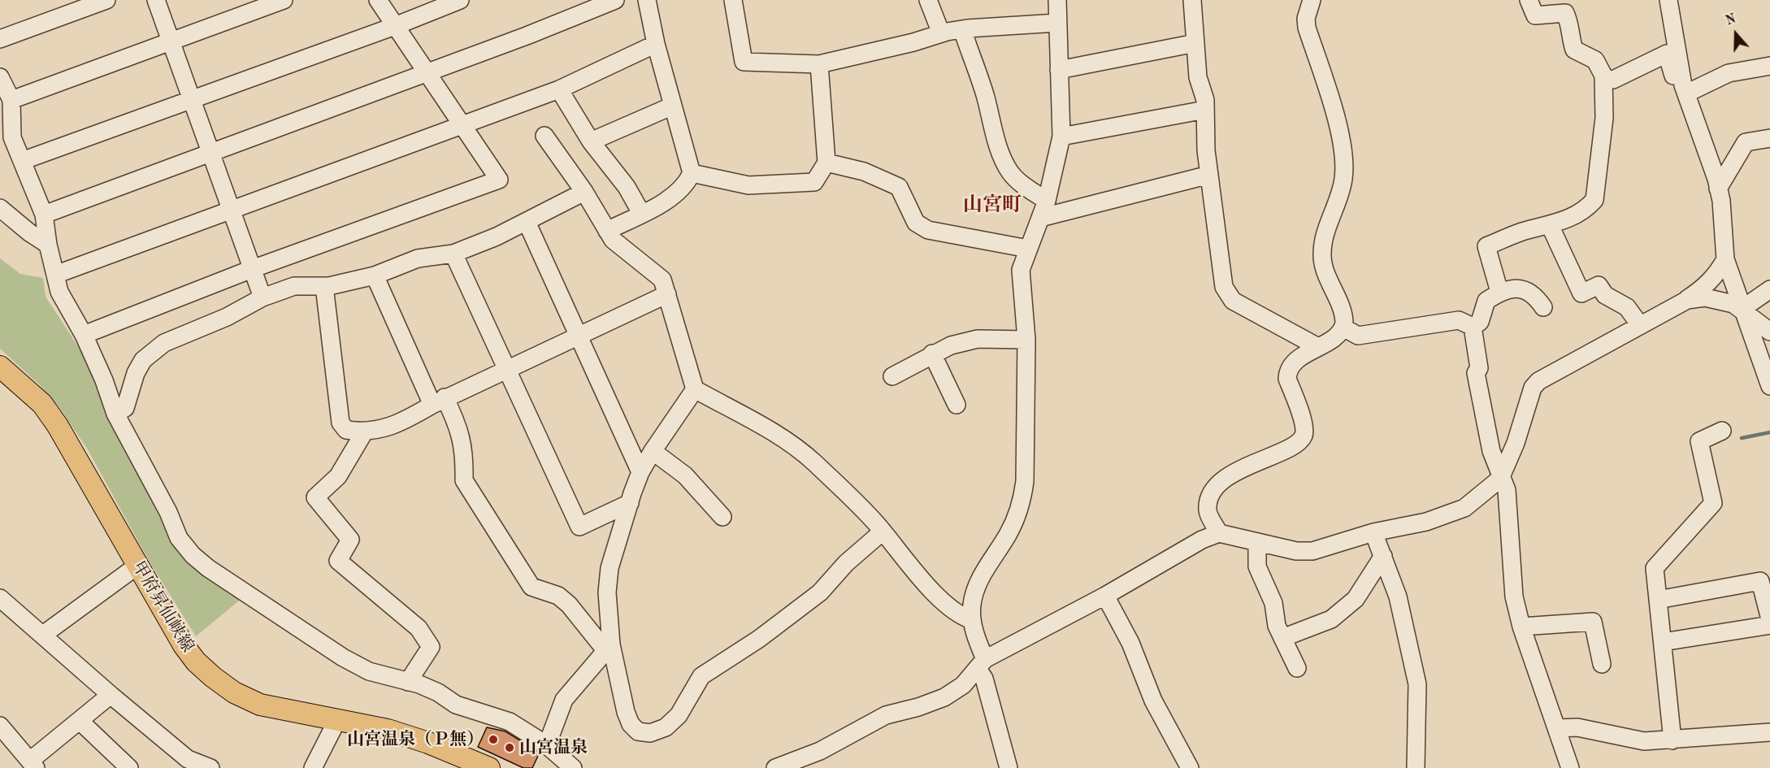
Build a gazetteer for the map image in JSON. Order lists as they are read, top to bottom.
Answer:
{
  "streets": {
    "main road": ["甲府昇仙峡線"]
  },
  "districts": ["山宮町"],
  "places": ["山宮温泉（Ｐ無）", "山宮温泉"],
  "north": "top"
}
